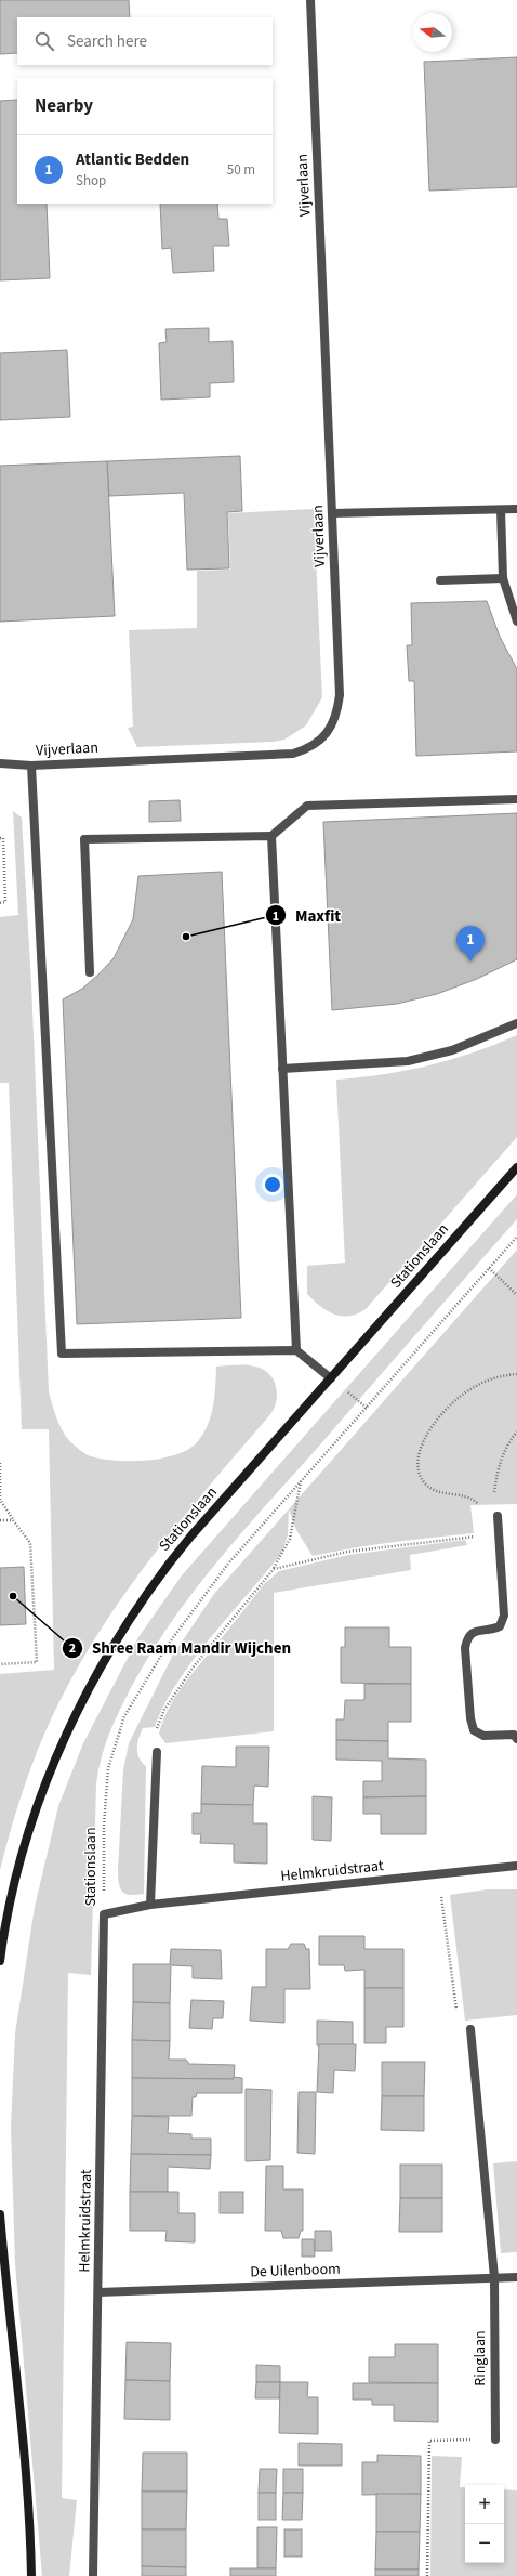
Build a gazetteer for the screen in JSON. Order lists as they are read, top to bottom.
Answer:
{
  "streets": {
    "street": [
      "Vijverlaan",
      "Stationslaan",
      "Helmkruidstraat",
      "De Uilenboom",
      "Ringlaan"
    ]
  },
  "crossings": [
    ["Stationslaan", "Helmkruidstraat"],
    ["Helmkruidstraat", "De Uilenboom"],
    ["De Uilenboom", "Ringlaan"]
  ],
  "places": ["Maxfit", "Shree Raam Mandir Wijchen"],
  "north": "left",
  "page": {
    "search": "Search here",
    "heading": "Nearby",
    "list": [
      {
        "mark": "1",
        "name": "Atlantic Bedden",
        "note": "Shop",
        "value": "50 m"
      }
    ],
    "pins": "1",
    "map_buttons": ["+", "−"]
  }
}
